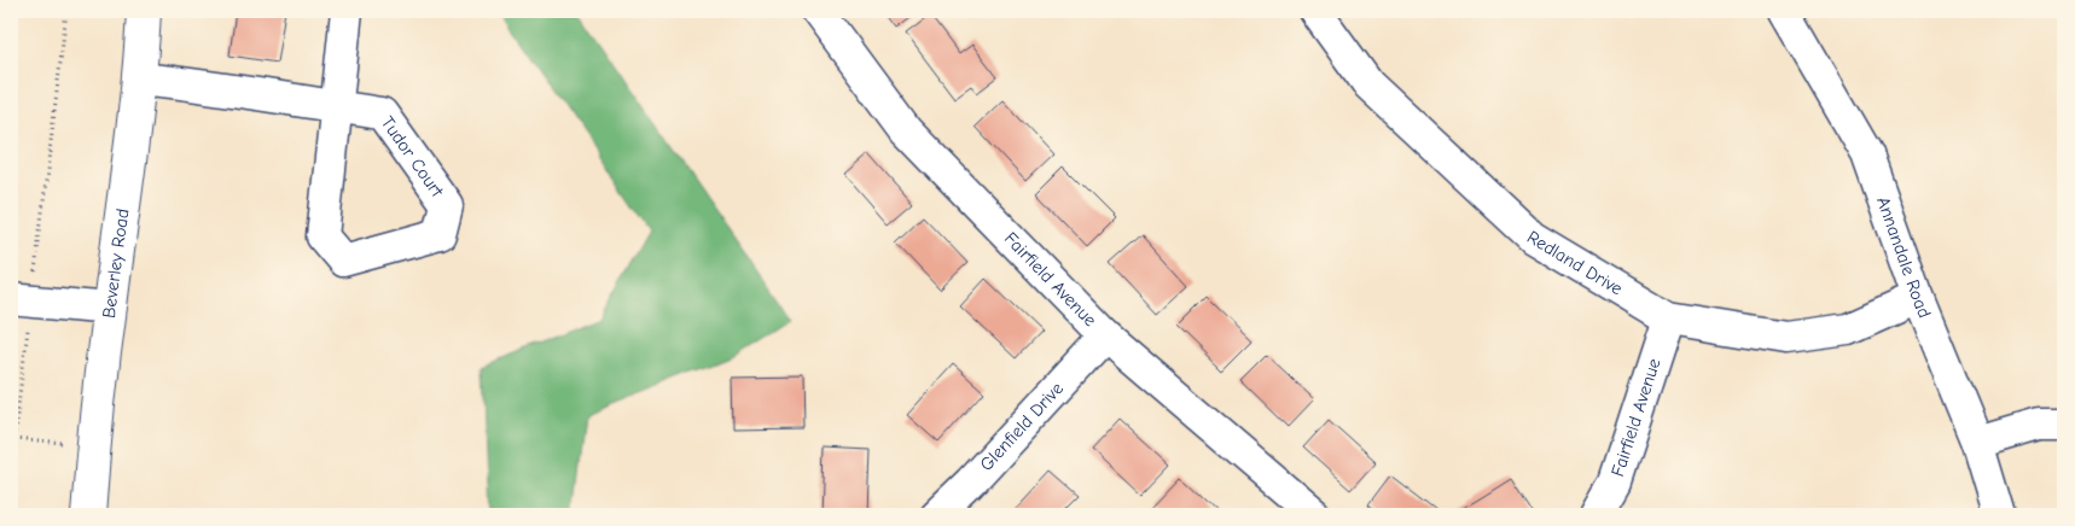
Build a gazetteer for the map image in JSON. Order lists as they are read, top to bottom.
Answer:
{
  "streets": {
    "main road": ["Beverley Road"],
    "street": [
      "Tudor Court",
      "Annandale Road",
      "Redland Drive",
      "Fairfield Avenue",
      "Glenfield Drive"
    ]
  },
  "crossings": [
    ["Tudor Court", "Beverley Road"],
    ["Annandale Road", "Redland Drive"],
    ["Redland Drive", "Fairfield Avenue"],
    ["Fairfield Avenue", "Glenfield Drive"]
  ]
}
